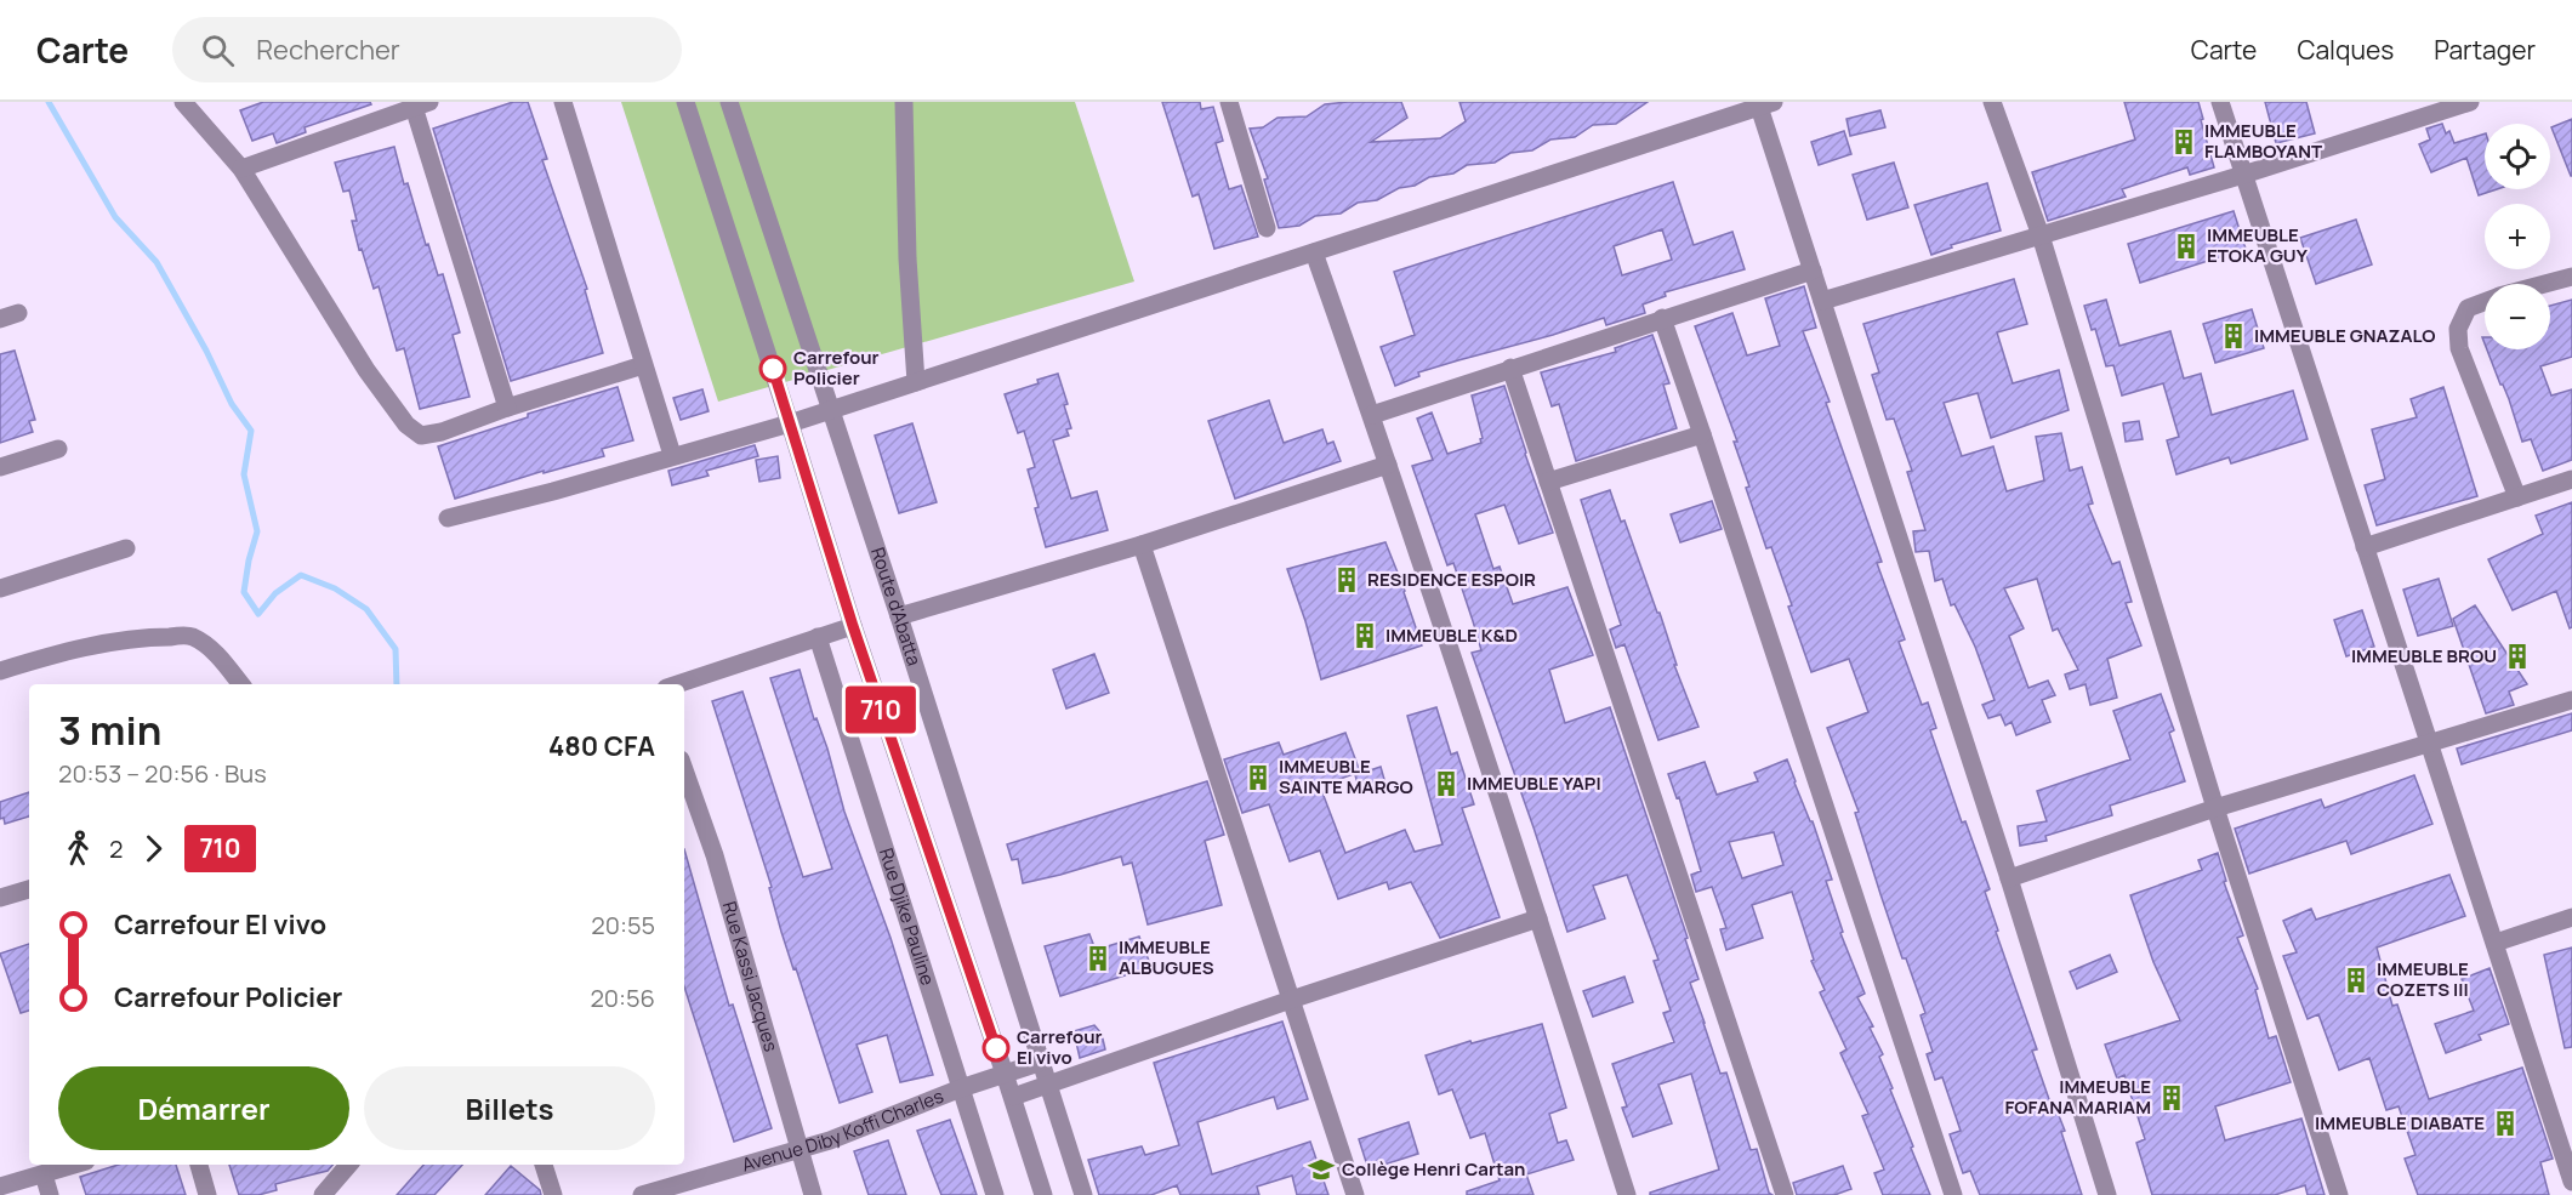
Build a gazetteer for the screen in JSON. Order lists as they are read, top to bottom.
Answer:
{
  "streets": {
    "street": [
      "Route d'Abatta",
      "Rue Djike Pauline",
      "Rue Kassi Jacques",
      "Avenue Diby Koffi Charles"
    ]
  },
  "crossings": [
    ["Route d'Abatta", "Avenue Diby Koffi Charles"],
    ["Rue Djike Pauline", "Avenue Diby Koffi Charles"],
    ["Rue Kassi Jacques", "Avenue Diby Koffi Charles"]
  ],
  "places": {
    "building": [
      "IMMEUBLE FLAMBOYANT",
      "IMMEUBLE ETOKA GUY",
      "IMMEUBLE GNAZALO",
      "RESIDENCE ESPOIR",
      "IMMEUBLE K&D",
      "IMMEUBLE BROU",
      "IMMEUBLE SAINTE MARGO",
      "IMMEUBLE YAPI",
      "IMMEUBLE ALBUGUES",
      "IMMEUBLE COZETS III",
      "IMMEUBLE FOFANA MARIAM",
      "IMMEUBLE DIABATE"
    ],
    "other": ["Carrefour Policier", "Carrefour El vivo"],
    "school or university": ["Collège Henri Cartan"]
  },
  "lines": ["bus line 710"],
  "page": {
    "header": "Carte",
    "search": "Rechercher",
    "nav": ["Carte", "Calques", "Partager"],
    "on_map": "710",
    "map_buttons": ["+", "−"],
    "heading": ["3 min", "20:53 – 20:56 · Bus", "480 CFA"],
    "legs": ["2", "710"],
    "list": [
      {
        "name": "Carrefour El vivo",
        "value": "20:55"
      },
      {
        "name": "Carrefour Policier",
        "value": "20:56"
      }
    ],
    "buttons": ["Démarrer", "Billets"]
  }
}
